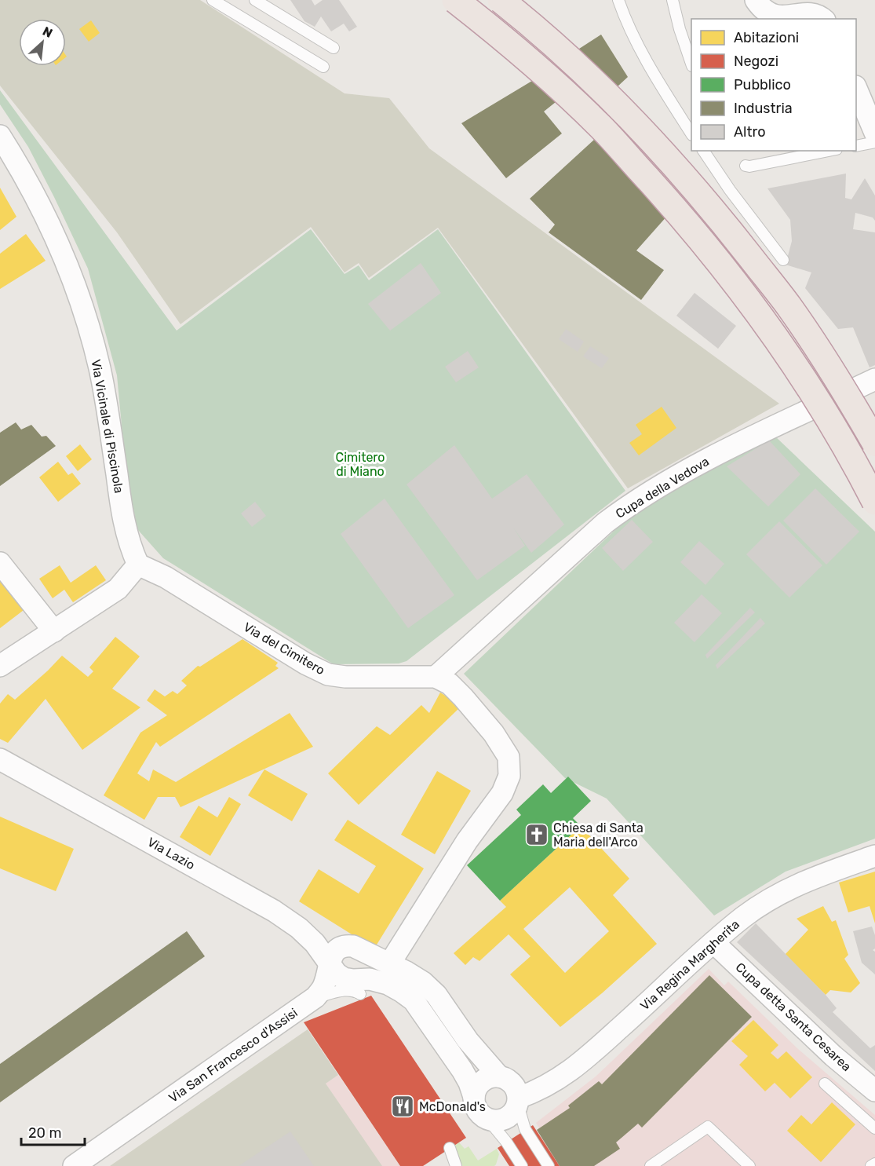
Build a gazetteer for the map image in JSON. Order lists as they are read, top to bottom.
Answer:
{
  "streets": {
    "street": [
      "Via Vicinale di Piscinola",
      "Cupa della Vedova",
      "Via del Cimitero",
      "Via Lazio",
      "Via Regina Margherita",
      "Cupa detta Santa Cesarea",
      "Via San Francesco d'Assisi"
    ]
  },
  "crossings": [
    ["Via Vicinale di Piscinola", "Via del Cimitero"],
    ["Cupa della Vedova", "Via del Cimitero"],
    ["Via Lazio", "Via Regina Margherita"],
    ["Via Lazio", "Via San Francesco d'Assisi"],
    ["Via Regina Margherita", "Cupa detta Santa Cesarea"]
  ],
  "parks": ["Cimitero di Miano"],
  "places": {
    "church": ["Chiesa di Santa Maria dell'Arco"],
    "restaurant": ["McDonald's"]
  },
  "legend": [
    "Abitazioni",
    "Negozi",
    "Pubblico",
    "Industria",
    "Altro"
  ],
  "scale_bar": "20 m",
  "north": "top right"
}
